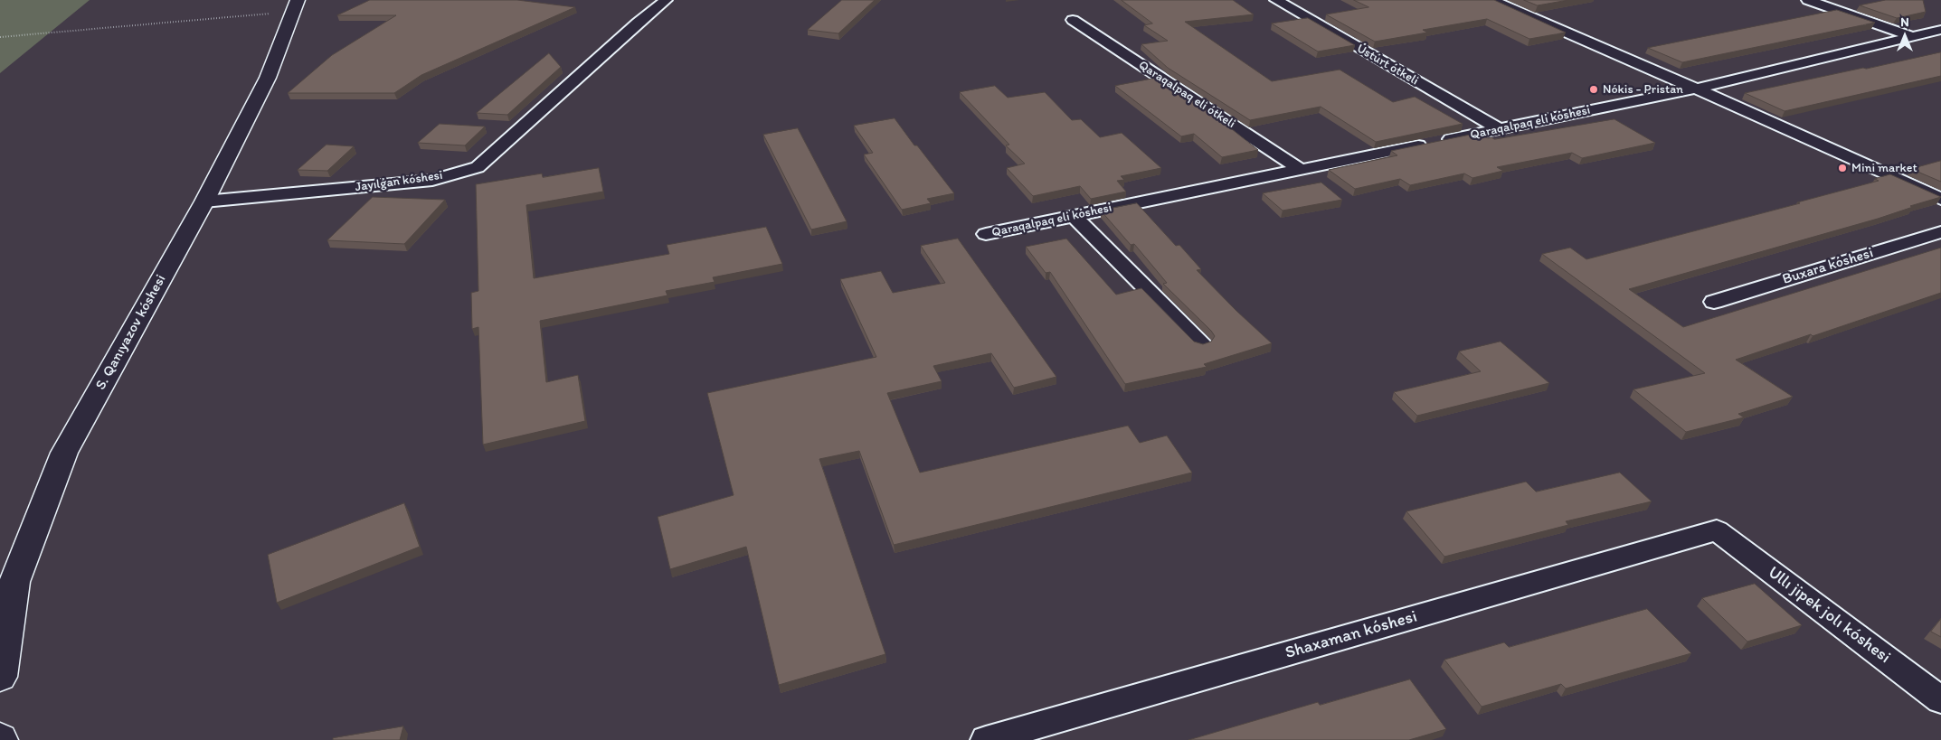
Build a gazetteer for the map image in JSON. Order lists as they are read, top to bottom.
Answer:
{
  "streets": {
    "street": [
      "Ústúrt ótkeli",
      "Qaraqalpaq eli ótkeli",
      "Qaraqalpaq eli kóshesi",
      "Jayılǵan kóshesi",
      "Buxara kóshesi",
      "S. Qanıyazov kóshesi",
      "Ullı jipek jolı kóshesi",
      "Shaxaman kóshesi"
    ]
  },
  "crossings": [
    ["Ústúrt ótkeli", "Qaraqalpaq eli kóshesi"],
    ["Qaraqalpaq eli ótkeli", "Qaraqalpaq eli kóshesi"],
    ["Jayılǵan kóshesi", "S. Qanıyazov kóshesi"],
    ["Ullı jipek jolı kóshesi", "Shaxaman kóshesi"]
  ],
  "places": ["Nókis - Pristan", "Mini market"],
  "north": "top"
}
